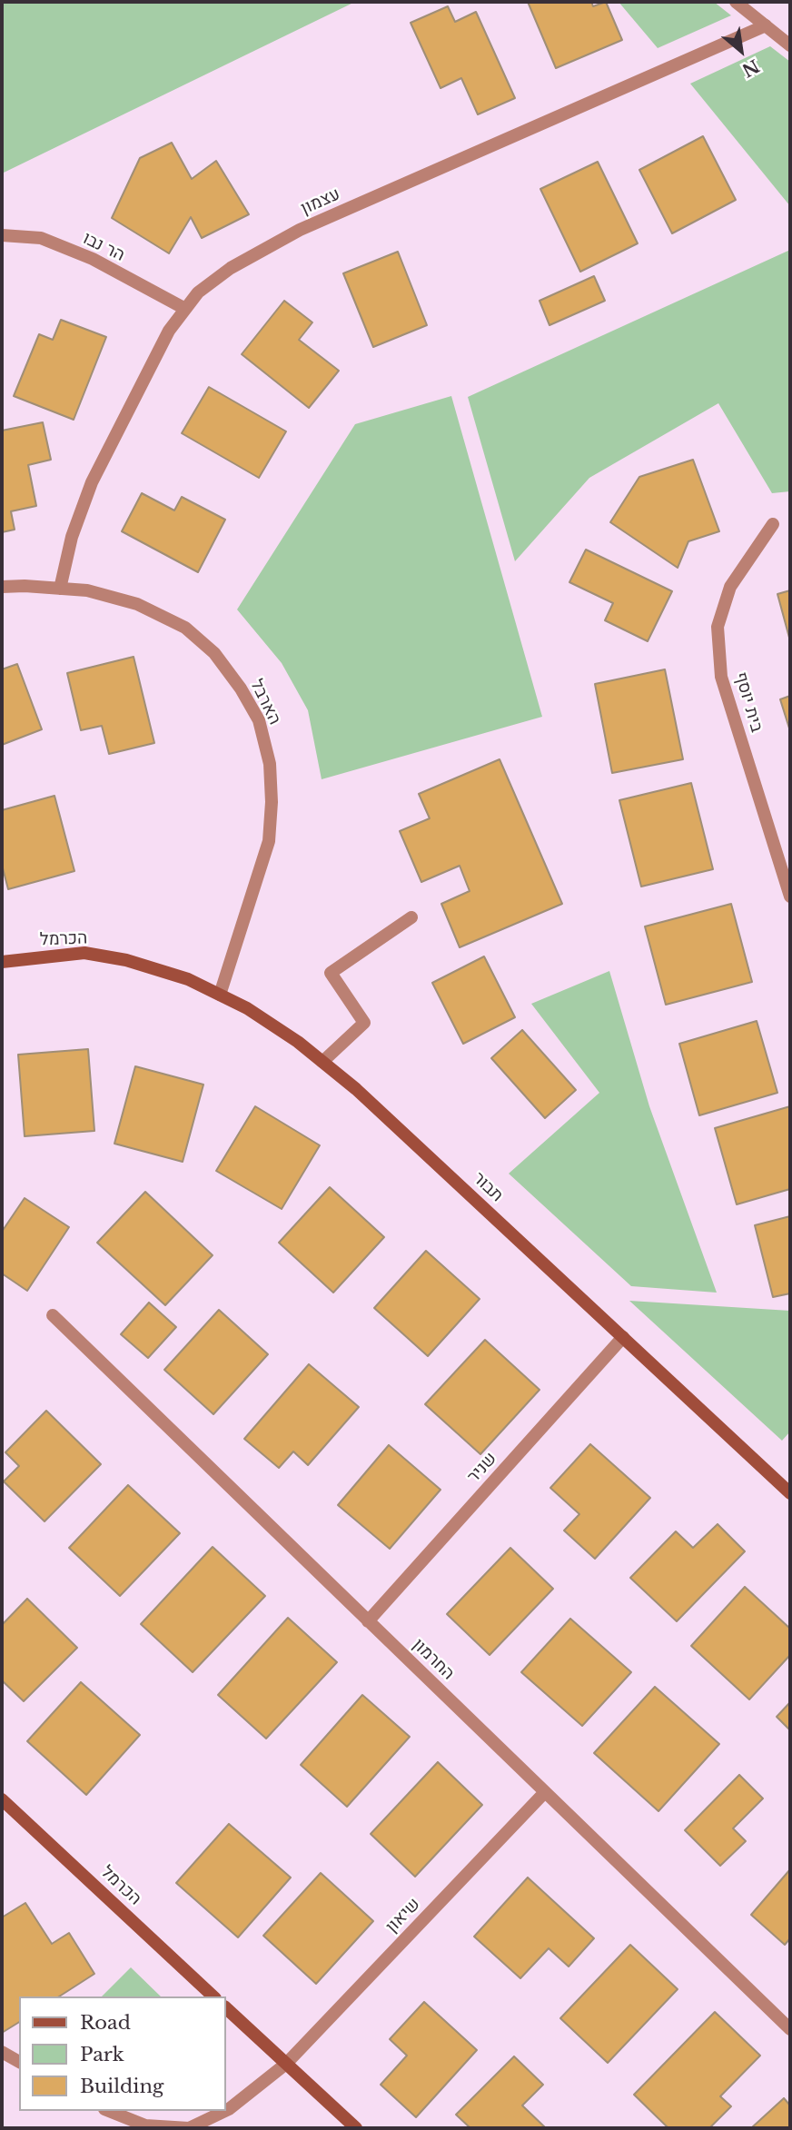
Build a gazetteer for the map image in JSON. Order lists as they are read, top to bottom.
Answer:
{
  "streets": {
    "street": [
      "עצמון",
      "הר נבו",
      "הארבל",
      "בית יוסף",
      "הכרמל",
      "תבור",
      "שניר",
      "החרמון",
      "שיאון"
    ]
  },
  "crossings": [
    ["עצמון", "הר נבו"],
    ["עצמון", "הארבל"],
    ["הארבל", "תבור"],
    ["הכרמל", "תבור"],
    ["תבור", "שניר"],
    ["שניר", "החרמון"],
    ["החרמון", "שיאון"]
  ],
  "legend": ["Road", "Park", "Building"],
  "north": "bottom right"
}
